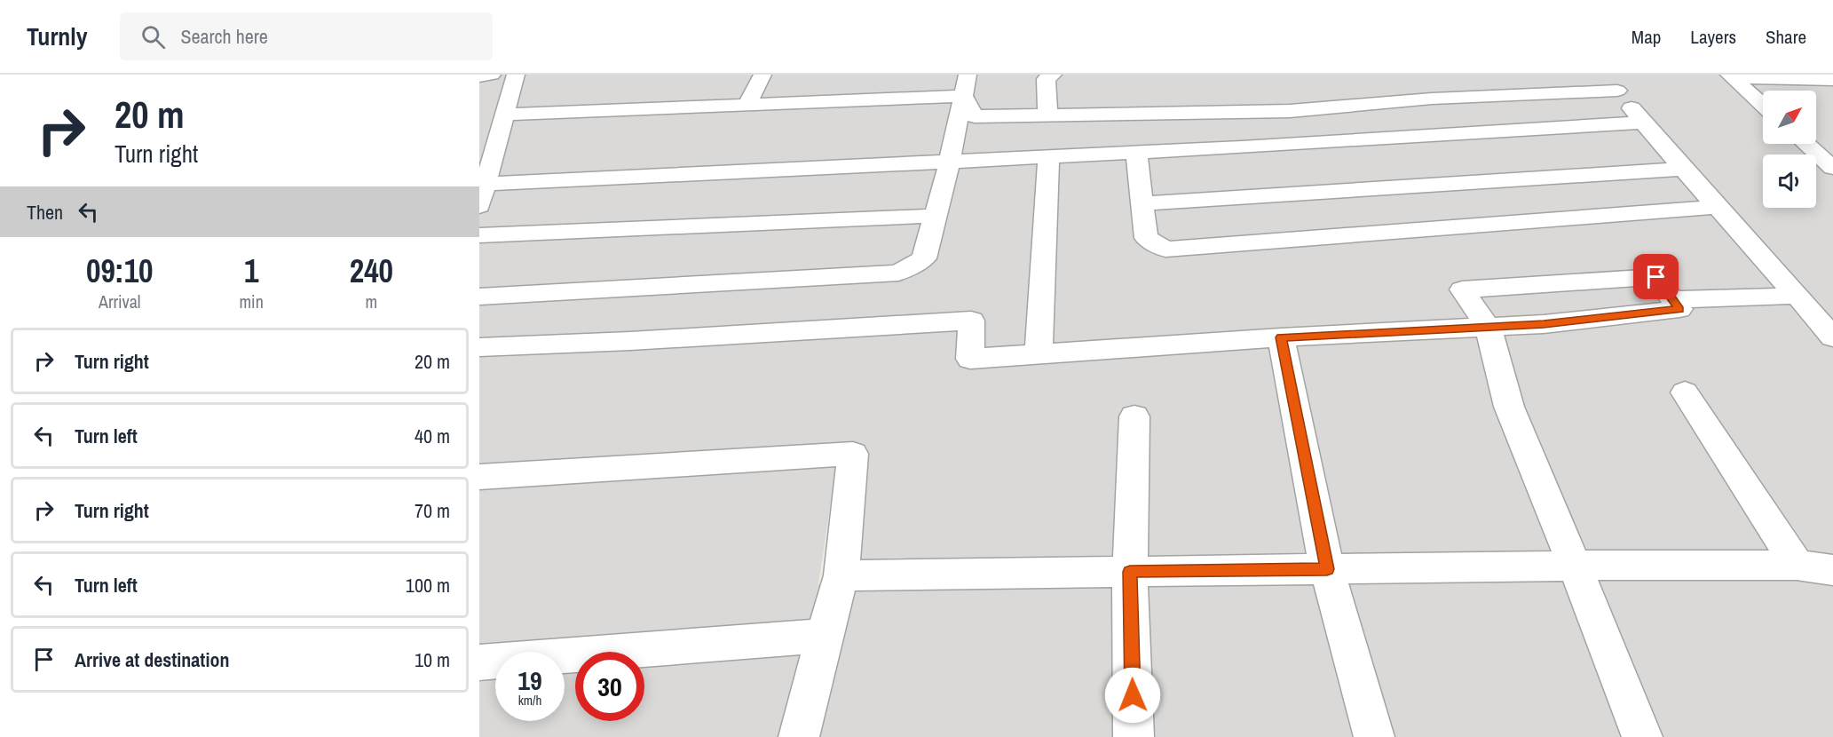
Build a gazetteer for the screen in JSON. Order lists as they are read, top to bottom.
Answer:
{
  "north": "top right",
  "page": {
    "header": "Turnly",
    "search": "Search here",
    "nav": ["Map", "Layers", "Share"],
    "turn": ["20 m", "Turn right"],
    "then": "Then",
    "eta": [
      "09:10",
      "Arrival",
      "1",
      "min",
      "240",
      "m"
    ],
    "list": [
      {
        "name": "Turn right",
        "value": "20 m"
      },
      {
        "name": "Turn left",
        "value": "40 m"
      },
      {
        "name": "Turn right",
        "value": "70 m"
      },
      {
        "name": "Turn left",
        "value": "100 m"
      },
      {
        "name": "Arrive at destination",
        "value": "10 m"
      }
    ],
    "speed": "19 km/h",
    "limit": "30"
  }
}
